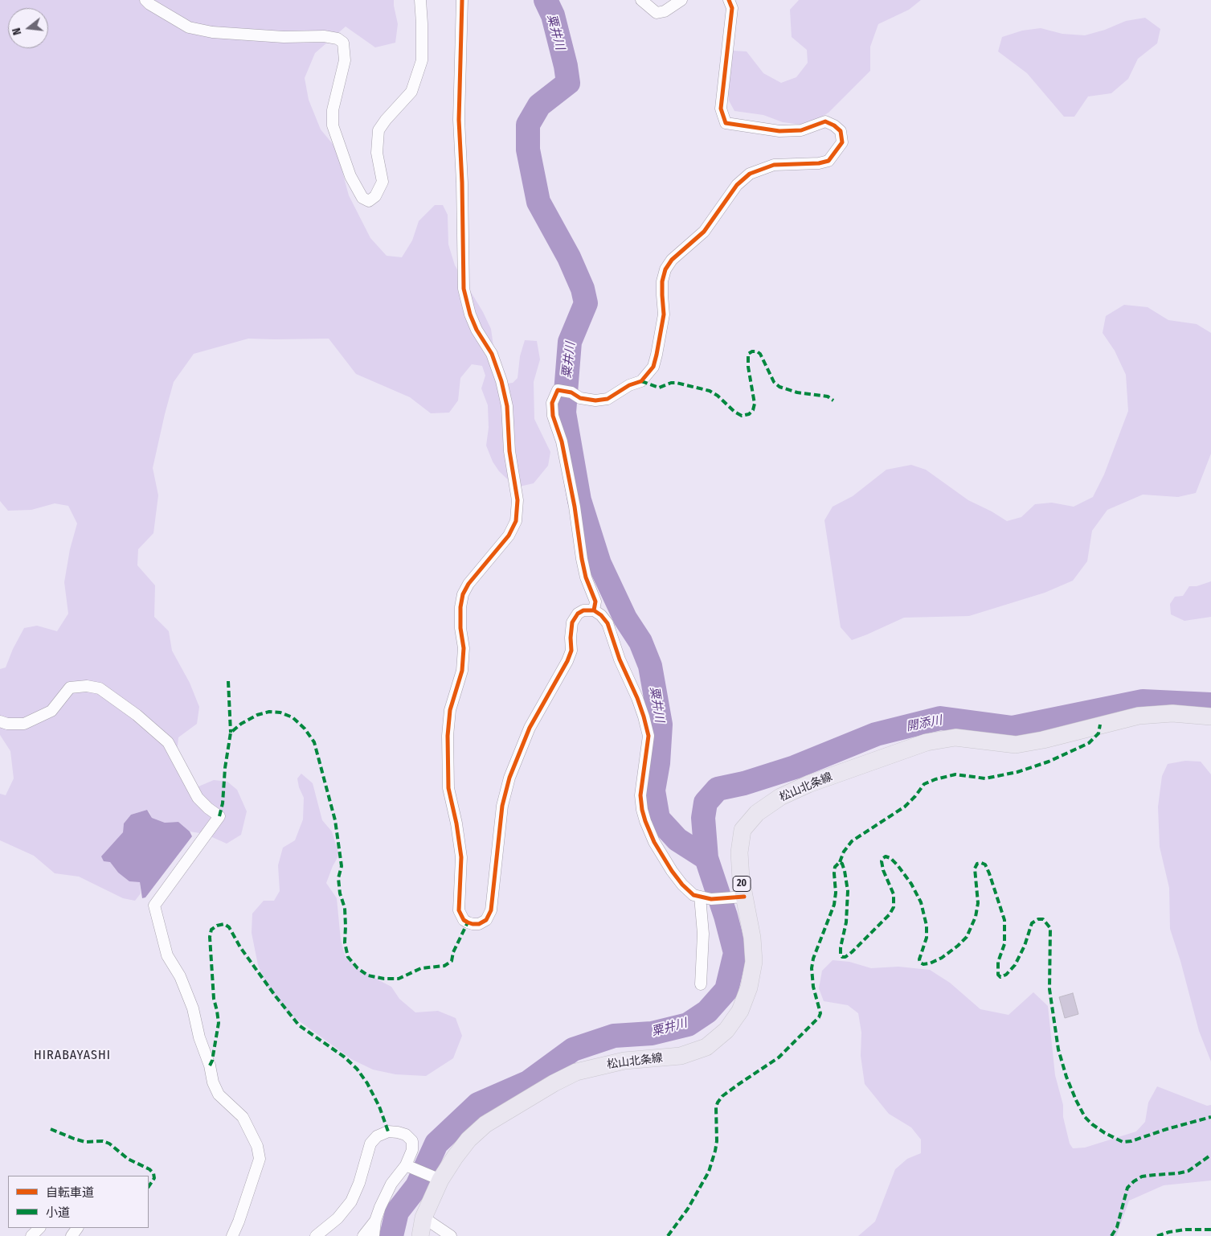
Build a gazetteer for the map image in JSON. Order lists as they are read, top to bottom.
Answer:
{
  "streets": {
    "main road": ["松山北条線", "20"]
  },
  "districts": ["HIRABAYASHI"],
  "water": ["粟井川", "開添川"],
  "legend": ["自転車道", "小道"],
  "north": "left"
}
